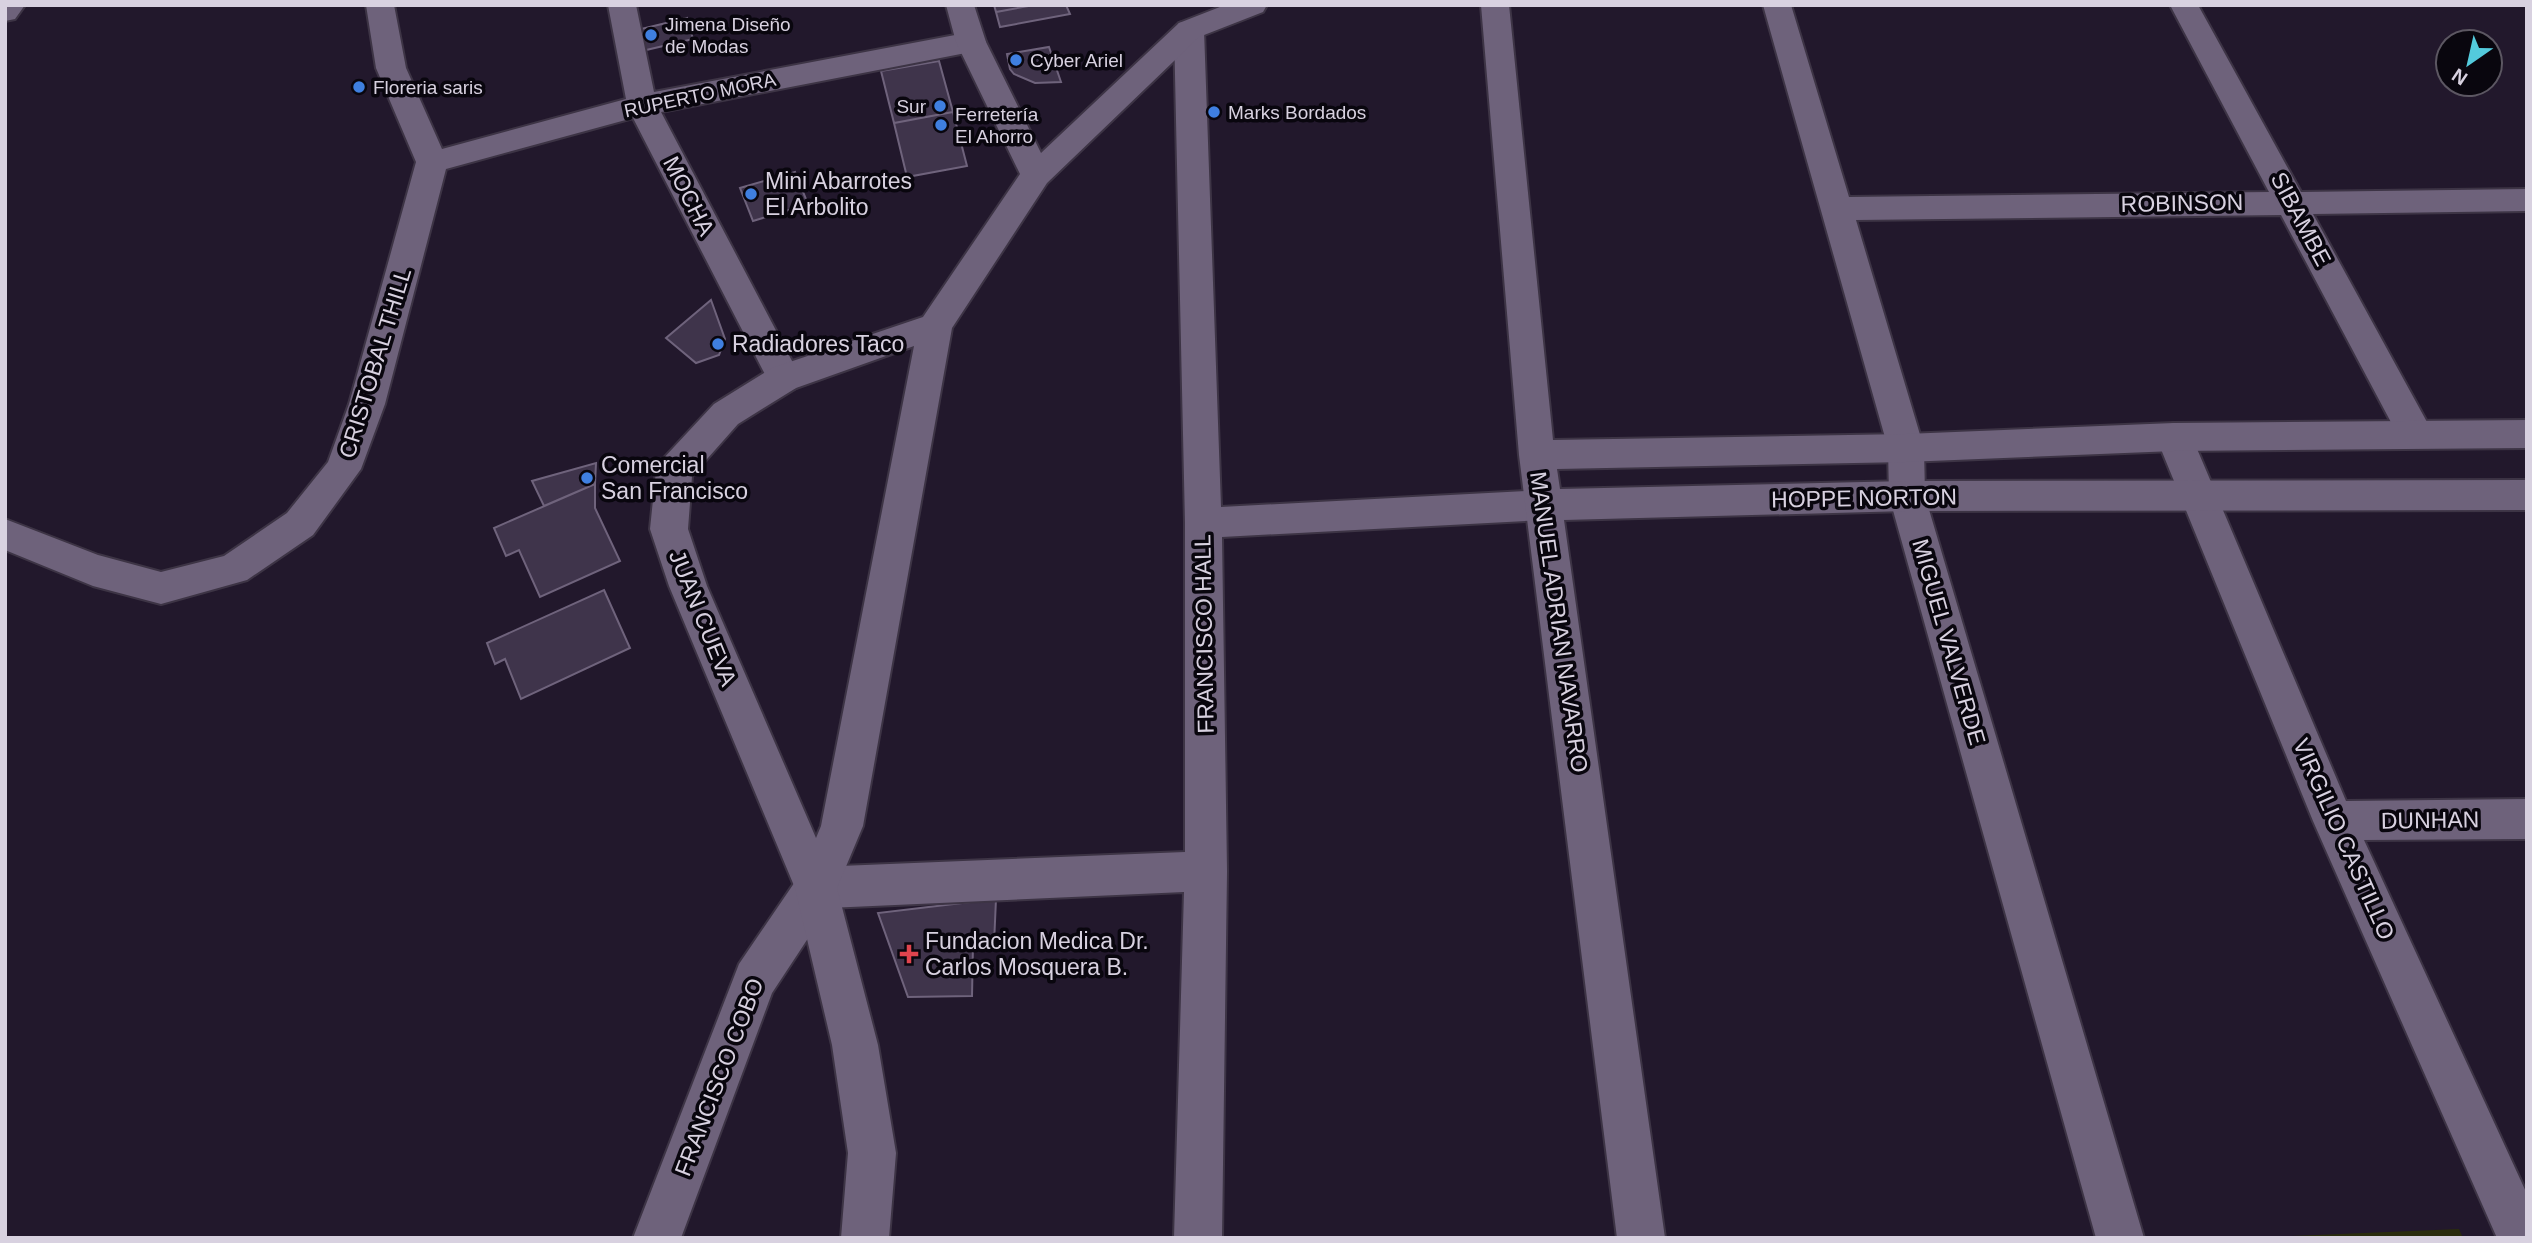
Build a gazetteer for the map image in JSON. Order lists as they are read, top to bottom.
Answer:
{
  "streets": {
    "street": [
      "RUPERTO MORA",
      "MOCHA",
      "ROBINSON",
      "SIBAMBE",
      "CRISTOBAL THILL",
      "HOPPE NORTON",
      "JUAN CUEVA",
      "MANUEL ADRIAN NAVARRO",
      "FRANCISCO HALL",
      "MIGUEL VALVERDE",
      "DUNHAN",
      "VIRGILIO CASTILLO",
      "FRANCISCO COBO"
    ]
  },
  "crossings": [
    ["RUPERTO MORA", "MOCHA"],
    ["RUPERTO MORA", "CRISTOBAL THILL"],
    ["MOCHA", "JUAN CUEVA"],
    ["ROBINSON", "SIBAMBE"],
    ["ROBINSON", "MIGUEL VALVERDE"],
    ["HOPPE NORTON", "MANUEL ADRIAN NAVARRO"],
    ["HOPPE NORTON", "FRANCISCO HALL"],
    ["HOPPE NORTON", "MIGUEL VALVERDE"],
    ["HOPPE NORTON", "VIRGILIO CASTILLO"],
    ["JUAN CUEVA", "FRANCISCO COBO"],
    ["DUNHAN", "VIRGILIO CASTILLO"]
  ],
  "places": {
    "other": [
      "Jimena Diseño de Modas",
      "Cyber Ariel",
      "Floreria saris",
      "Sur",
      "Marks Bordados",
      "Ferretería El Ahorro",
      "Mini Abarrotes El Arbolito",
      "Radiadores Taco",
      "Comercial San Francisco"
    ],
    "health": ["Fundacion Medica Dr. Carlos Mosquera B."]
  },
  "north": "bottom left"
}
